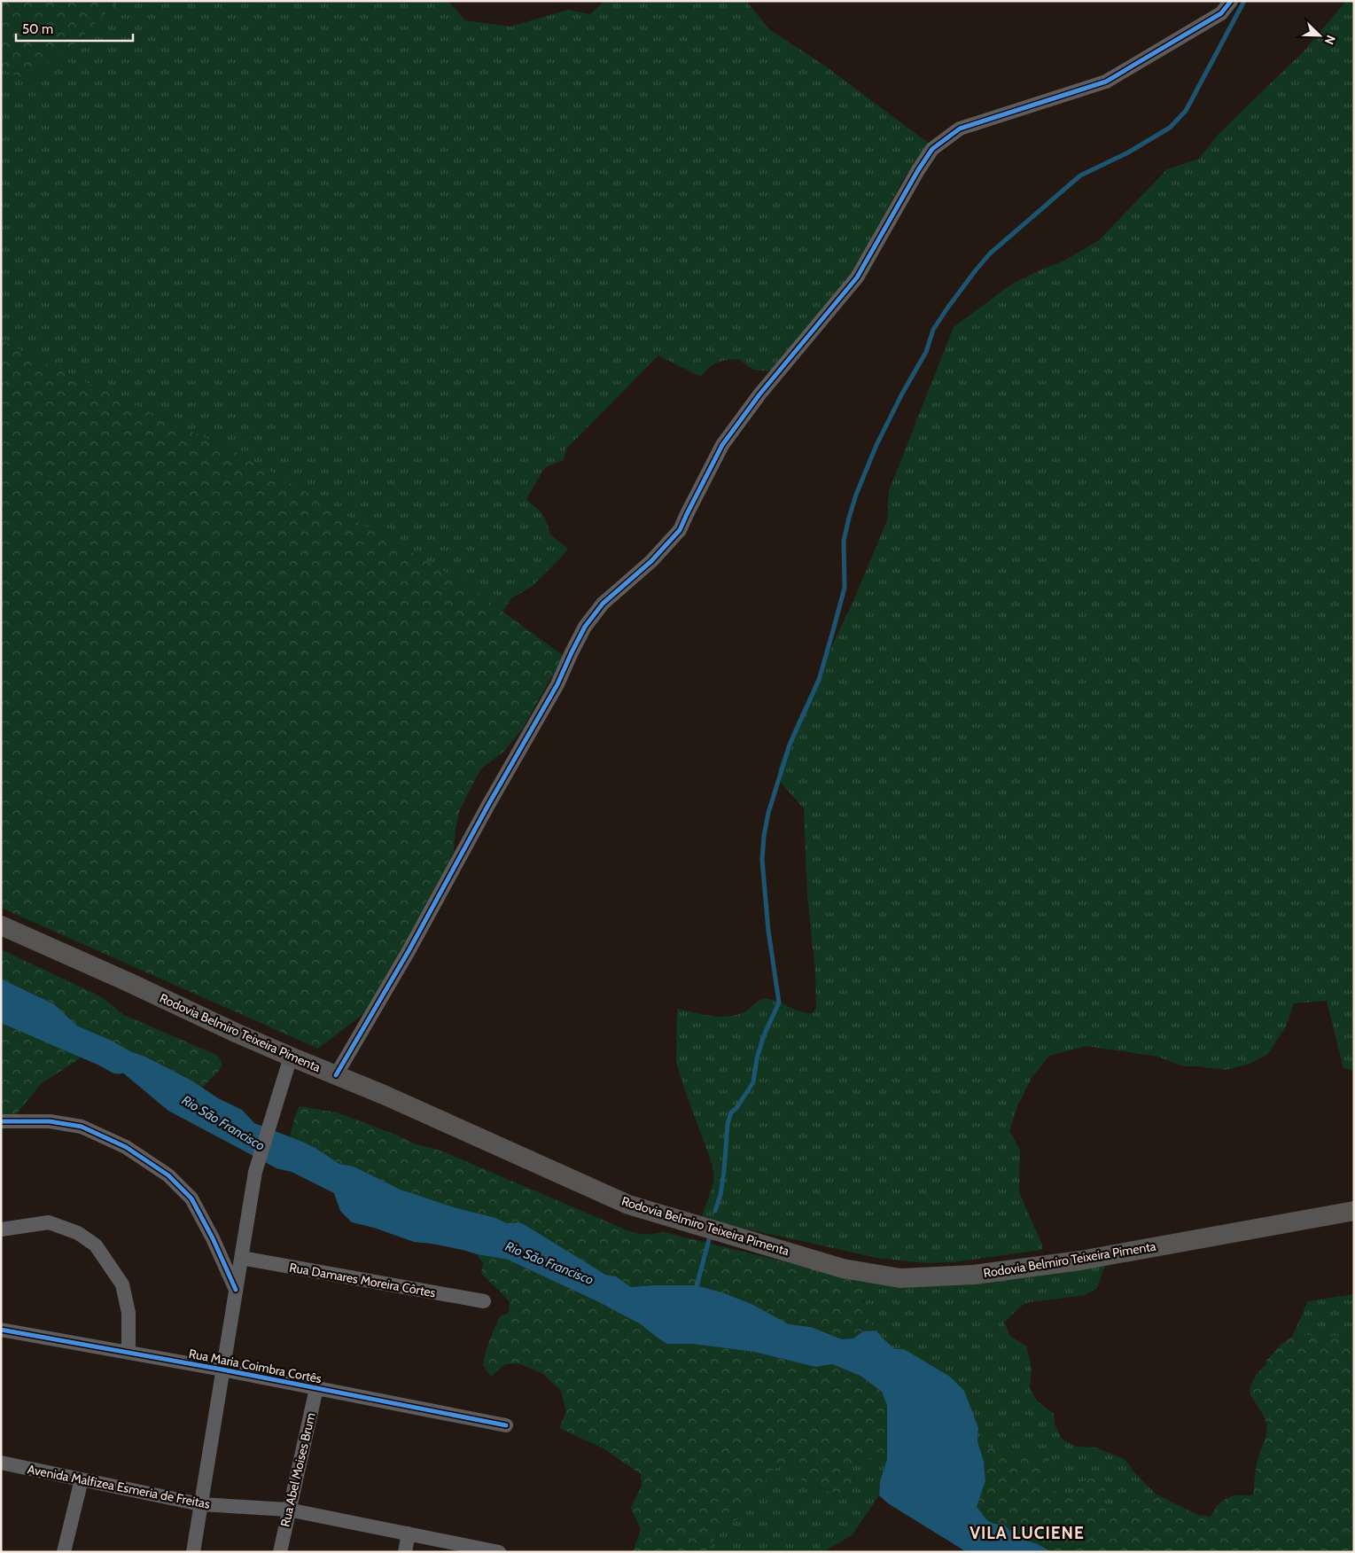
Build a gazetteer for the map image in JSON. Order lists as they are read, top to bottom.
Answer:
{
  "streets": {
    "main road": ["Rodovia Belmiro Teixeira Pimenta"],
    "street": [
      "Rua Damares Moreira Côrtes",
      "Rua Maria Coimbra Cortês",
      "Rua Abel Moises Brum",
      "Avenida Malfizea Esmeria de Freitas"
    ]
  },
  "crossings": [
    ["Rua Maria Coimbra Cortês", "Rua Abel Moises Brum"],
    ["Rua Abel Moises Brum", "Avenida Malfizea Esmeria de Freitas"]
  ],
  "districts": ["VILA LUCIENE"],
  "water": ["Rio São Francisco"],
  "scale_bar": "50 m",
  "north": "bottom right"
}
